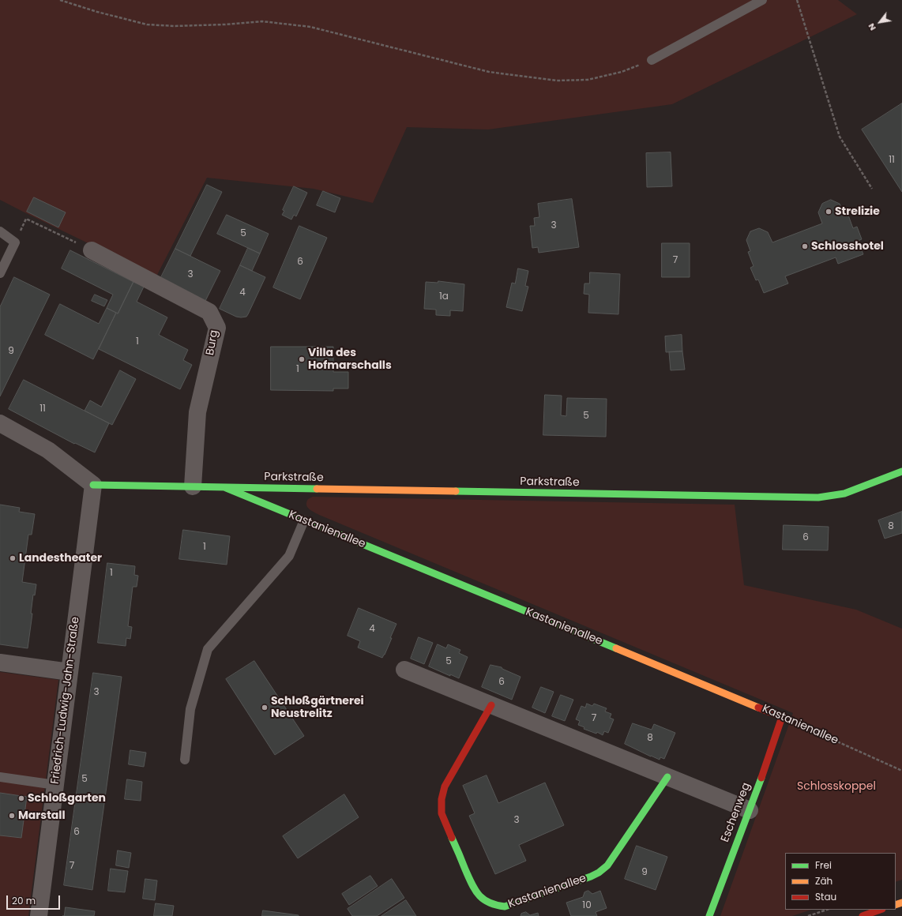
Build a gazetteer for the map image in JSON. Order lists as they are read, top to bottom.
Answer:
{
  "streets": {
    "street": [
      "Burg",
      "Parkstraße",
      "Kastanienallee",
      "Friedrich-Ludwig-Jahn-Straße",
      "Eschenweg"
    ]
  },
  "crossings": [
    ["Burg", "Parkstraße"],
    ["Parkstraße", "Kastanienallee"],
    ["Kastanienallee", "Eschenweg"]
  ],
  "parks": ["Schlosskoppel"],
  "places": [
    "Strelizie",
    "Schlosshotel",
    "Villa des Hofmarschalls",
    "Landestheater",
    "Schloßgärtnerei Neustrelitz",
    "Schloßgarten",
    "Marstall"
  ],
  "house_numbers": [
    "11",
    "3",
    "5",
    "7",
    "6",
    "3",
    "4",
    "1a",
    "1",
    "9",
    "1",
    "11",
    "5",
    "8",
    "6",
    "1",
    "1",
    "4",
    "5",
    "6",
    "3",
    "7",
    "8",
    "5",
    "3",
    "6",
    "7",
    "9",
    "10"
  ],
  "legend": ["Frei", "Zäh", "Stau"],
  "scale_bar": "20 m",
  "north": "bottom left"
}
